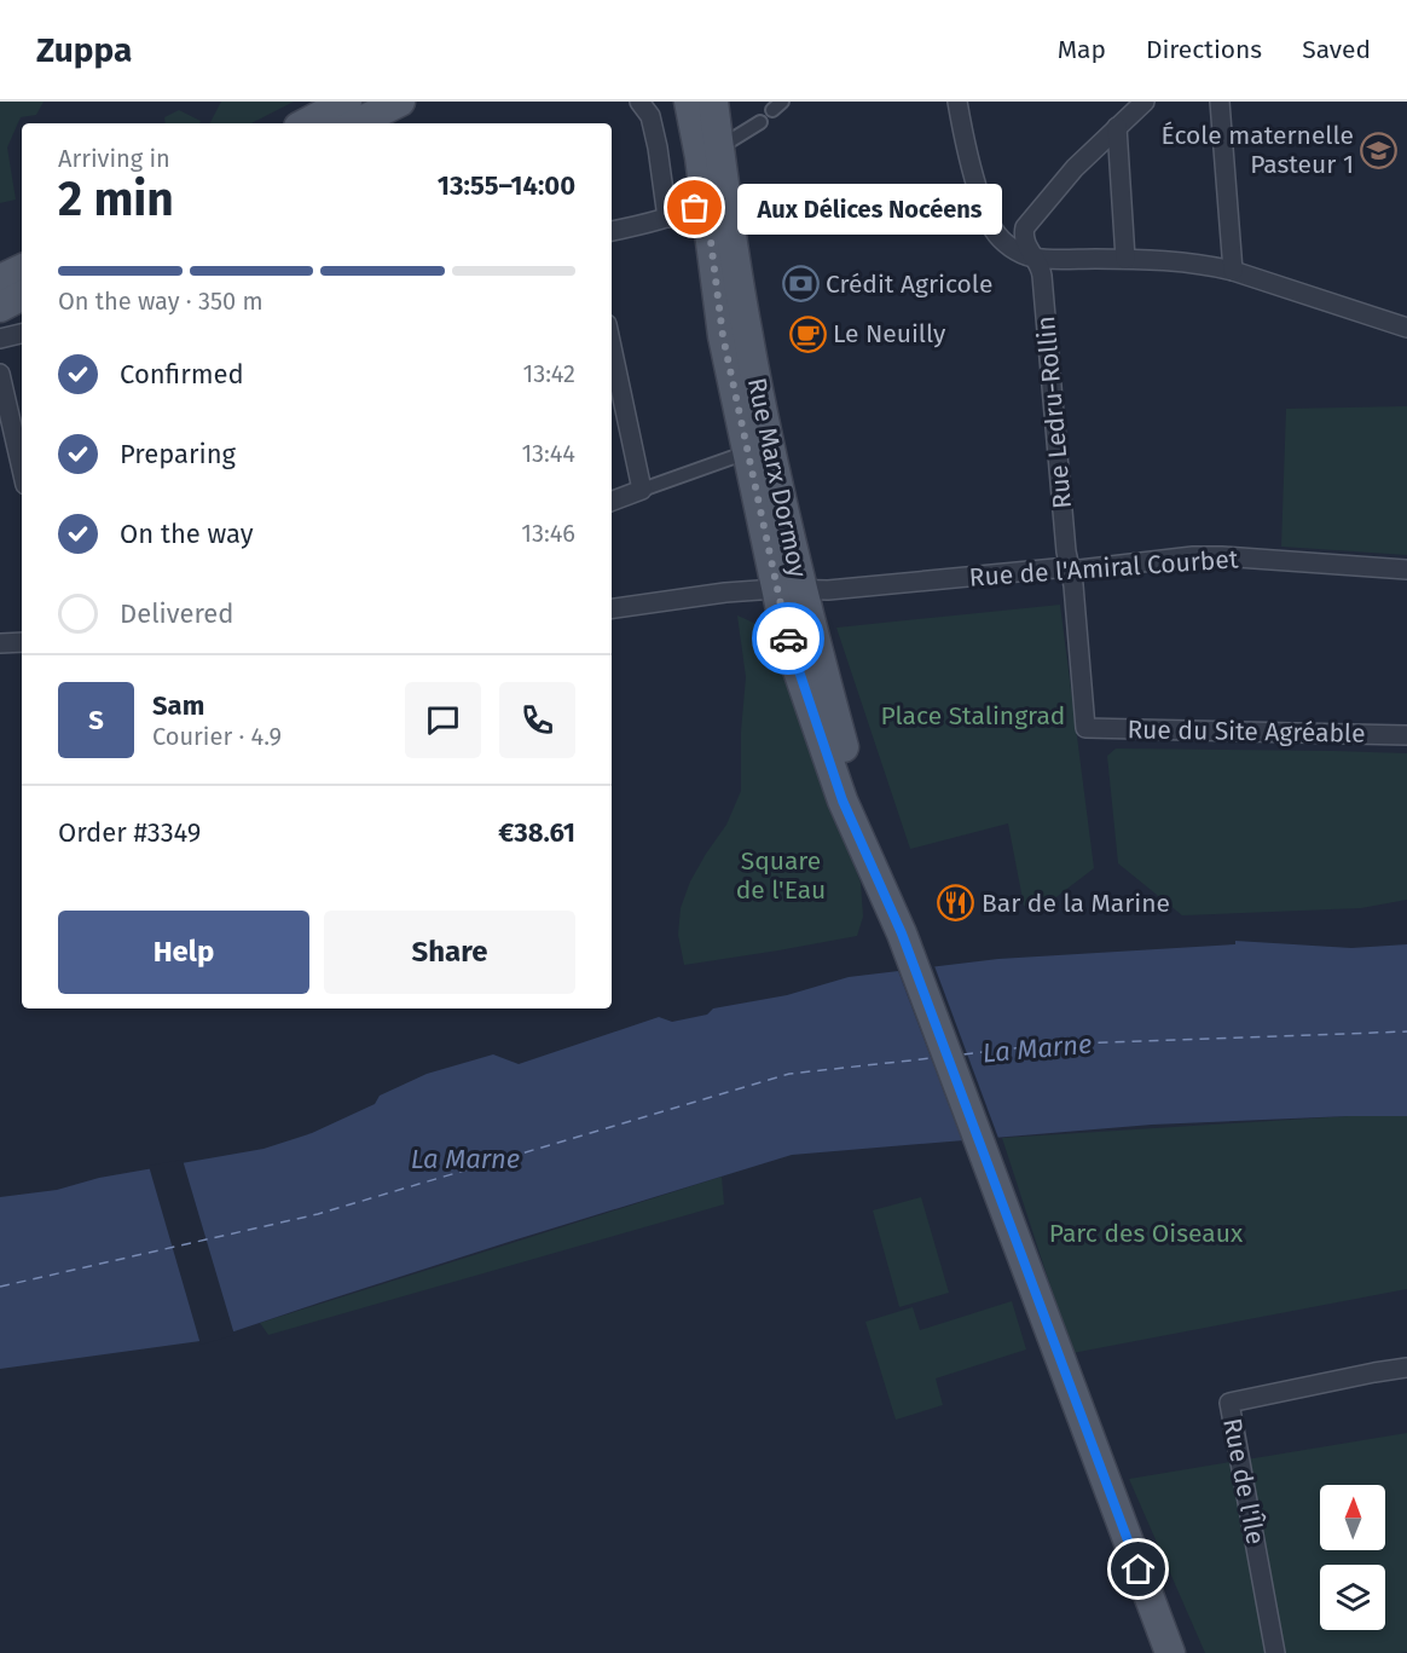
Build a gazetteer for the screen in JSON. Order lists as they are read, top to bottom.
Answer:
{
  "streets": {
    "main road": ["Rue Marx Dormoy"],
    "street": [
      "Rue Ledru-Rollin",
      "Rue de l'Amiral Courbet",
      "Rue du Site Agréable",
      "Rue de l'Île"
    ]
  },
  "crossings": [
    ["Rue Ledru-Rollin", "Rue de l'Amiral Courbet"],
    ["Rue Ledru-Rollin", "Rue du Site Agréable"],
    ["Rue Marx Dormoy", "Rue de l'Amiral Courbet"]
  ],
  "water": ["La Marne"],
  "parks": ["Place Stalingrad", "Square de l'Eau", "Parc des Oiseaux"],
  "places": {
    "school or university": ["École maternelle Pasteur 1"],
    "other": ["Aux Délices Nocéens"],
    "bank": ["Crédit Agricole"],
    "cafe": ["Le Neuilly"],
    "restaurant": ["Bar de la Marine"]
  },
  "north": "top",
  "page": {
    "header": "Zuppa",
    "nav": ["Map", "Directions", "Saved"],
    "heading": ["2 min", "Arriving in", "13:55–14:00"],
    "panel": [
      "Sam",
      "Courier · 4.9",
      "Order #3349",
      "€38.61"
    ],
    "bubble": "Aux Délices Nocéens",
    "bar": "On the way · 350 m",
    "list": [
      ["Confirmed", "13:42"],
      ["Preparing", "13:44"],
      ["On the way", "13:46"],
      "Delivered"
    ],
    "round": "S",
    "buttons": ["Help", "Share"]
  }
}
